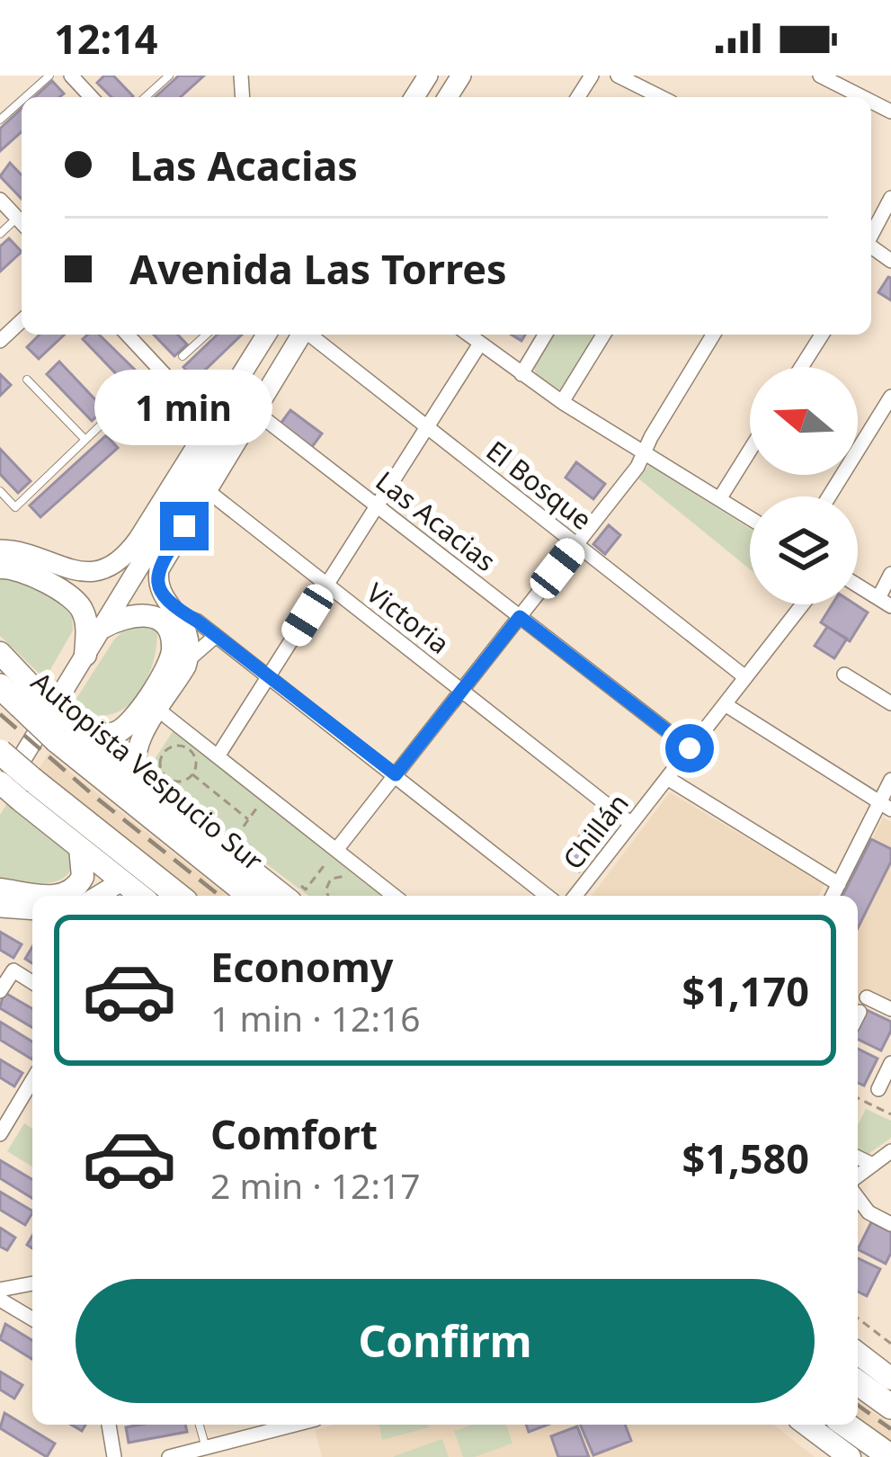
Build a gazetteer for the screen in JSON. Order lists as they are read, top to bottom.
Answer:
{
  "streets": {
    "highway": ["Autopista Vespucio Sur"],
    "street": [
      "El Bosque",
      "Las Acacias",
      "Victoria",
      "Chillán"
    ]
  },
  "crossings": [
    ["El Bosque", "Chillán"],
    ["Las Acacias", "Chillán"],
    ["Victoria", "Chillán"]
  ],
  "north": "left",
  "page": {
    "status": "12:14",
    "banner": ["Las Acacias", "Avenida Las Torres"],
    "bubble": "1 min",
    "list": [
      {
        "name": "Economy",
        "note": "1 min · 12:16",
        "value": "$1,170"
      },
      {
        "name": "Comfort",
        "note": "2 min · 12:17",
        "value": "$1,580"
      }
    ],
    "buttons": "Confirm"
  }
}
